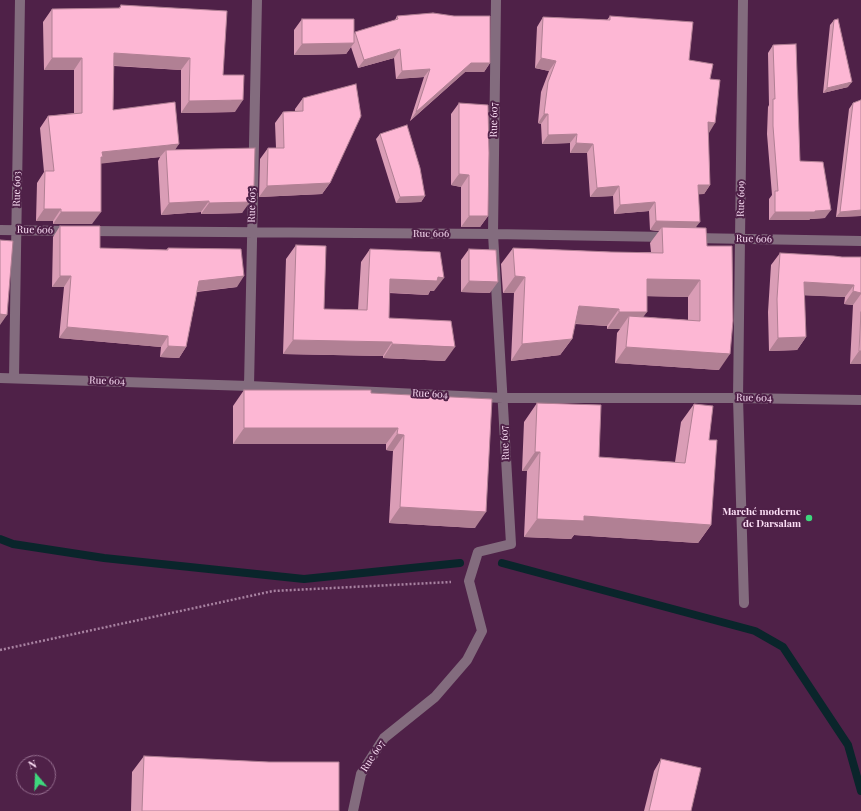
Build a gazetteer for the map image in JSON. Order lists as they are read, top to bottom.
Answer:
{
  "streets": {
    "street": [
      "Rue 607",
      "Rue 603",
      "Rue 609",
      "Rue 605",
      "Rue 606",
      "Rue 604"
    ]
  },
  "crossings": [
    ["Rue 607", "Rue 606"],
    ["Rue 607", "Rue 604"],
    ["Rue 603", "Rue 606"],
    ["Rue 603", "Rue 604"],
    ["Rue 609", "Rue 606"],
    ["Rue 609", "Rue 604"],
    ["Rue 605", "Rue 606"],
    ["Rue 605", "Rue 604"]
  ],
  "places": ["Marché moderne de Darsalam"],
  "north": "top"
}
